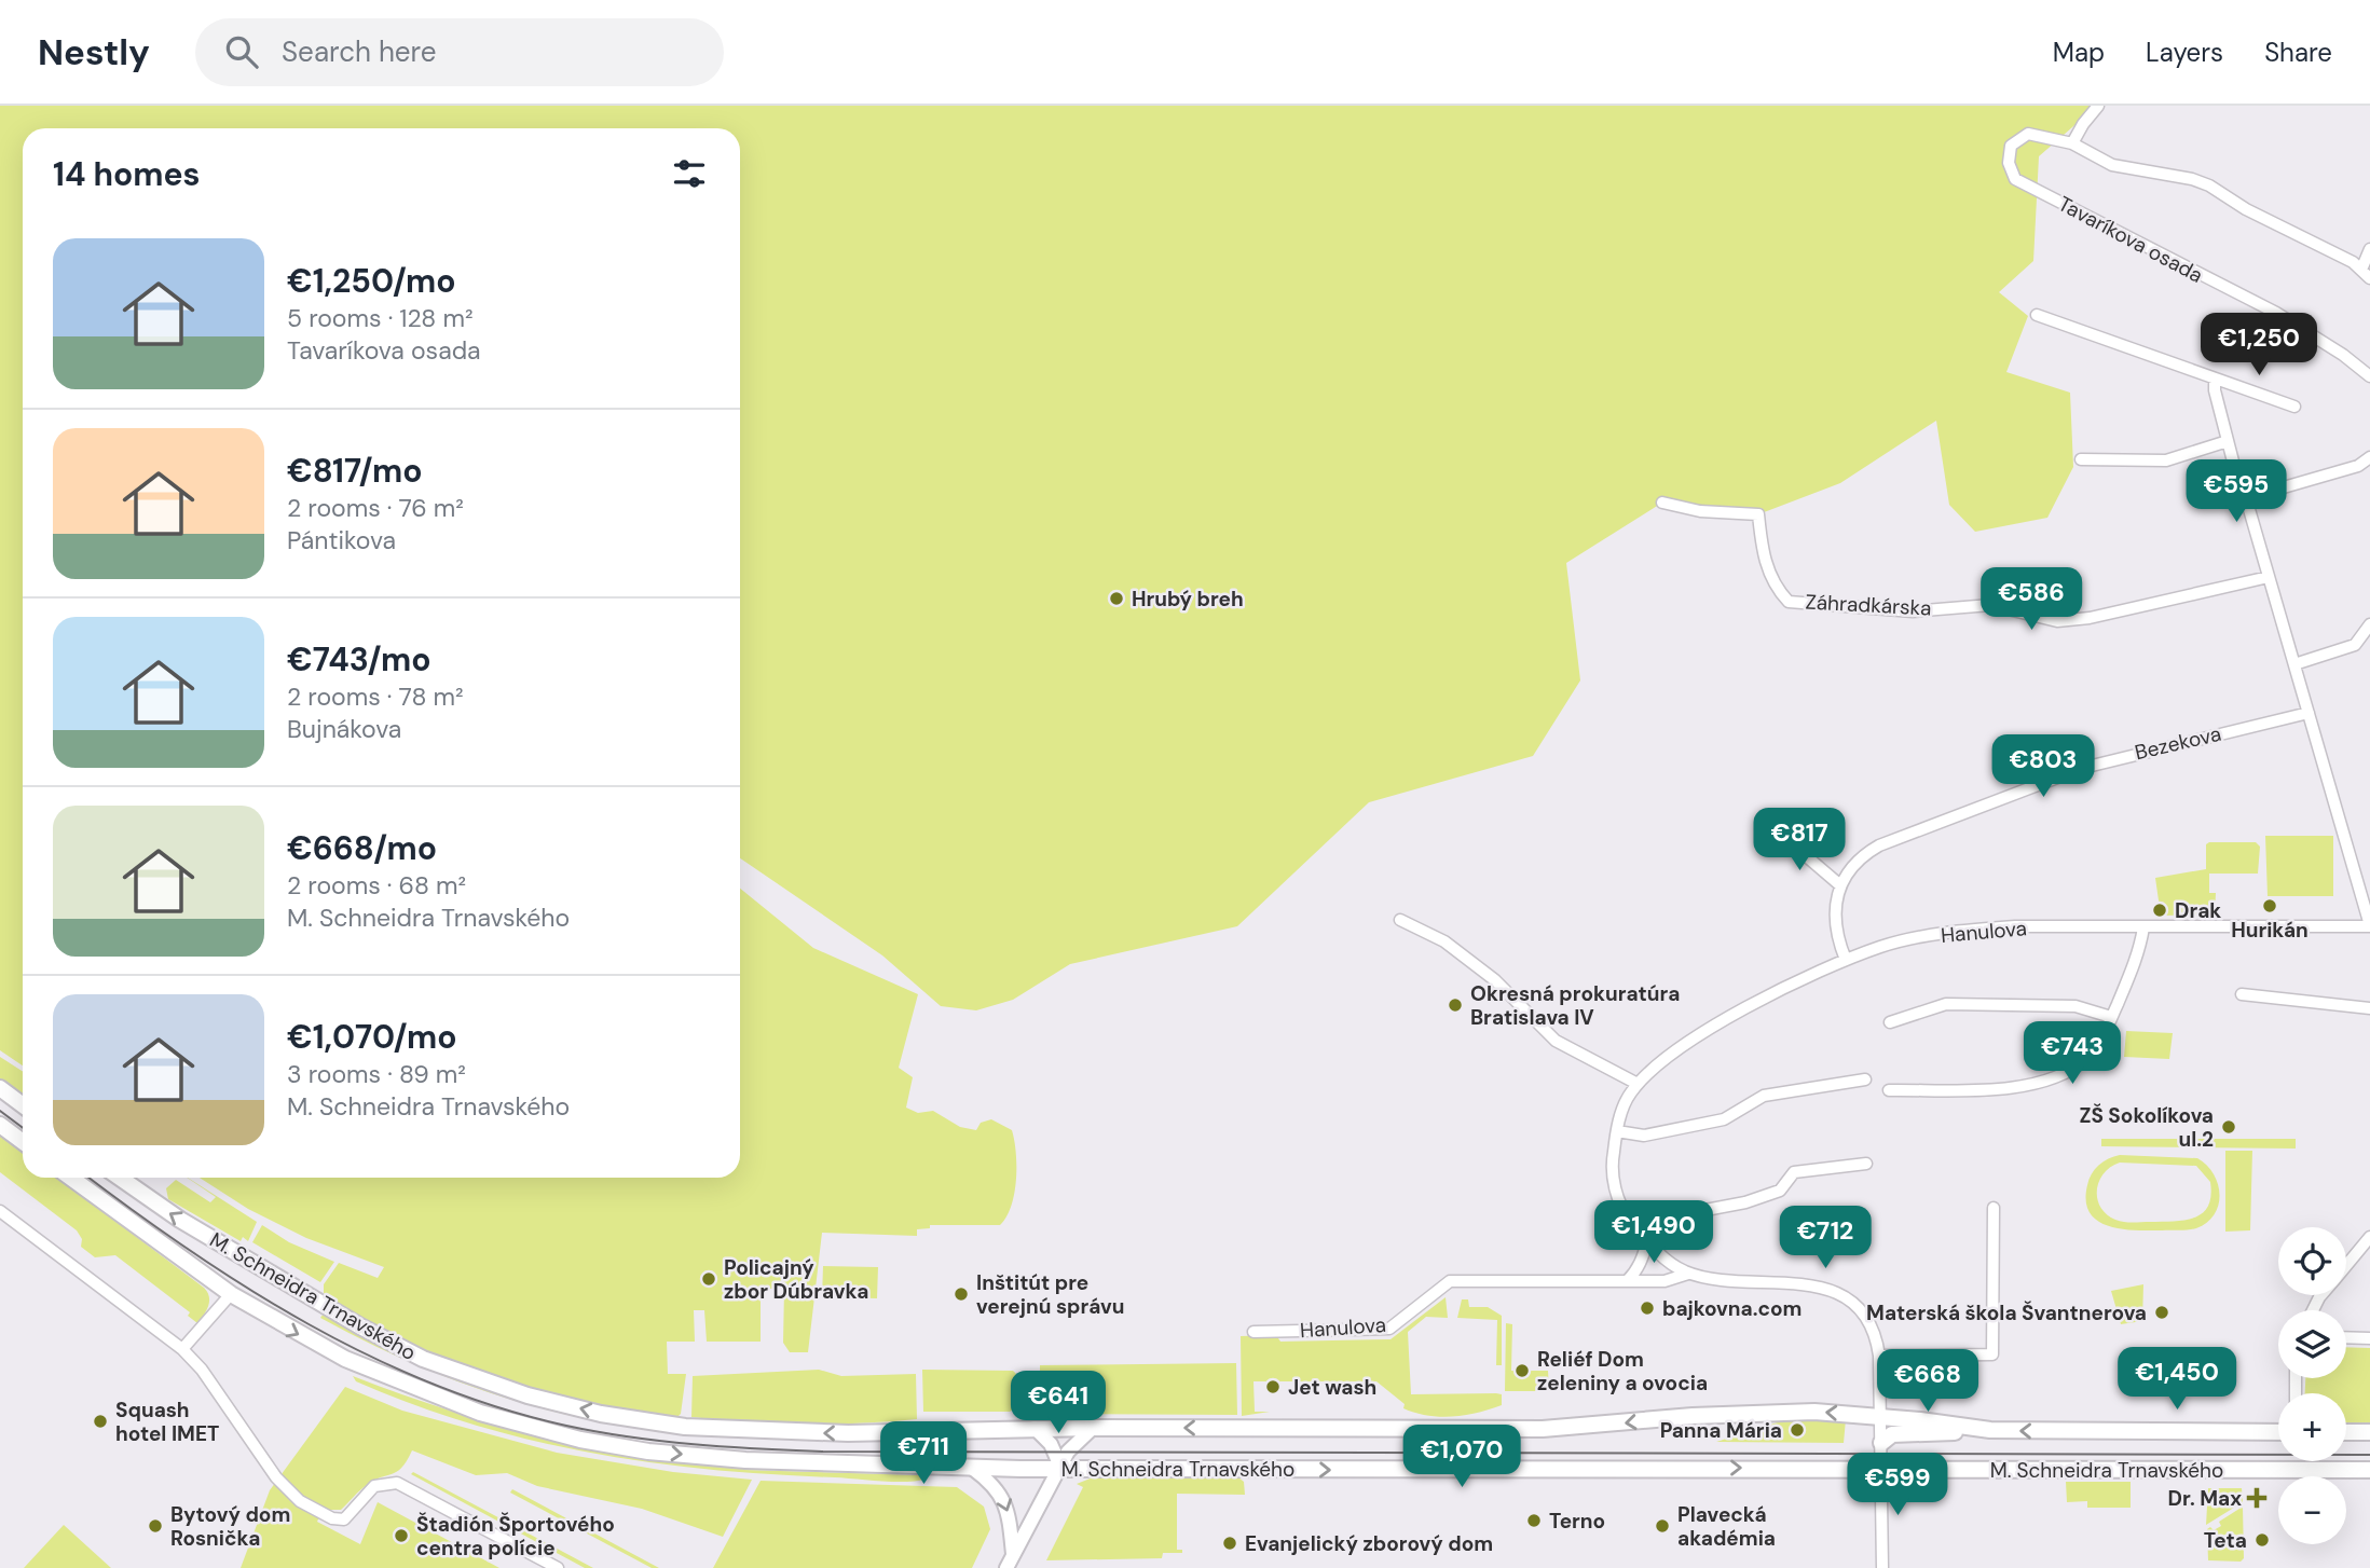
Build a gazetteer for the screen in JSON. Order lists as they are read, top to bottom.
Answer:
{
  "streets": {
    "main road": ["M. Schneidra Trnavského"],
    "street": [
      "Tavaríkova osada",
      "Záhradkárska",
      "Bezekova",
      "Hanulova"
    ]
  },
  "crossings": [
    ["Hanulova", "M. Schneidra Trnavského"]
  ],
  "places": {
    "other": [
      "Hrubý breh",
      "Hurikán",
      "Drak",
      "Okresná prokuratúra Bratislava IV",
      "ZŠ Sokolíkova ul.2",
      "Policajný zbor Dúbravka",
      "Inštitút pre verejnú správu",
      "bajkovna.com",
      "Materská škola Švantnerova",
      "Reliéf Dom zeleniny a ovocia",
      "Jet wash",
      "Squash hotel IMET",
      "Panna Mária",
      "Terno",
      "Bytový dom Rosnička",
      "Plavecká akadémia",
      "Štadión Športového centra polície",
      "Teta",
      "Evanjelický zborový dom"
    ],
    "health": ["Dr. Max"]
  },
  "page": {
    "header": "Nestly",
    "search": "Search here",
    "nav": ["Map", "Layers", "Share"],
    "heading": "14 homes",
    "list": [
      {
        "name": "€1,250/mo",
        "note": "5 rooms · 128 m² · Tavaríkova osada"
      },
      {
        "name": "€817/mo",
        "note": "2 rooms · 76 m² · Pántikova"
      },
      {
        "name": "€743/mo",
        "note": "2 rooms · 78 m² · Bujnákova"
      },
      {
        "name": "€668/mo",
        "note": "2 rooms · 68 m² · M. Schneidra Trnavského"
      },
      {
        "name": "€1,070/mo",
        "note": "3 rooms · 89 m² · M. Schneidra Trnavského"
      }
    ],
    "price": [
      "€1,250",
      "€595",
      "€586",
      "€803",
      "€817",
      "€743",
      "€1,490",
      "€712",
      "€1,450",
      "€668",
      "€641",
      "€711",
      "€1,070",
      "€599"
    ],
    "map_buttons": ["+", "−"]
  }
}
